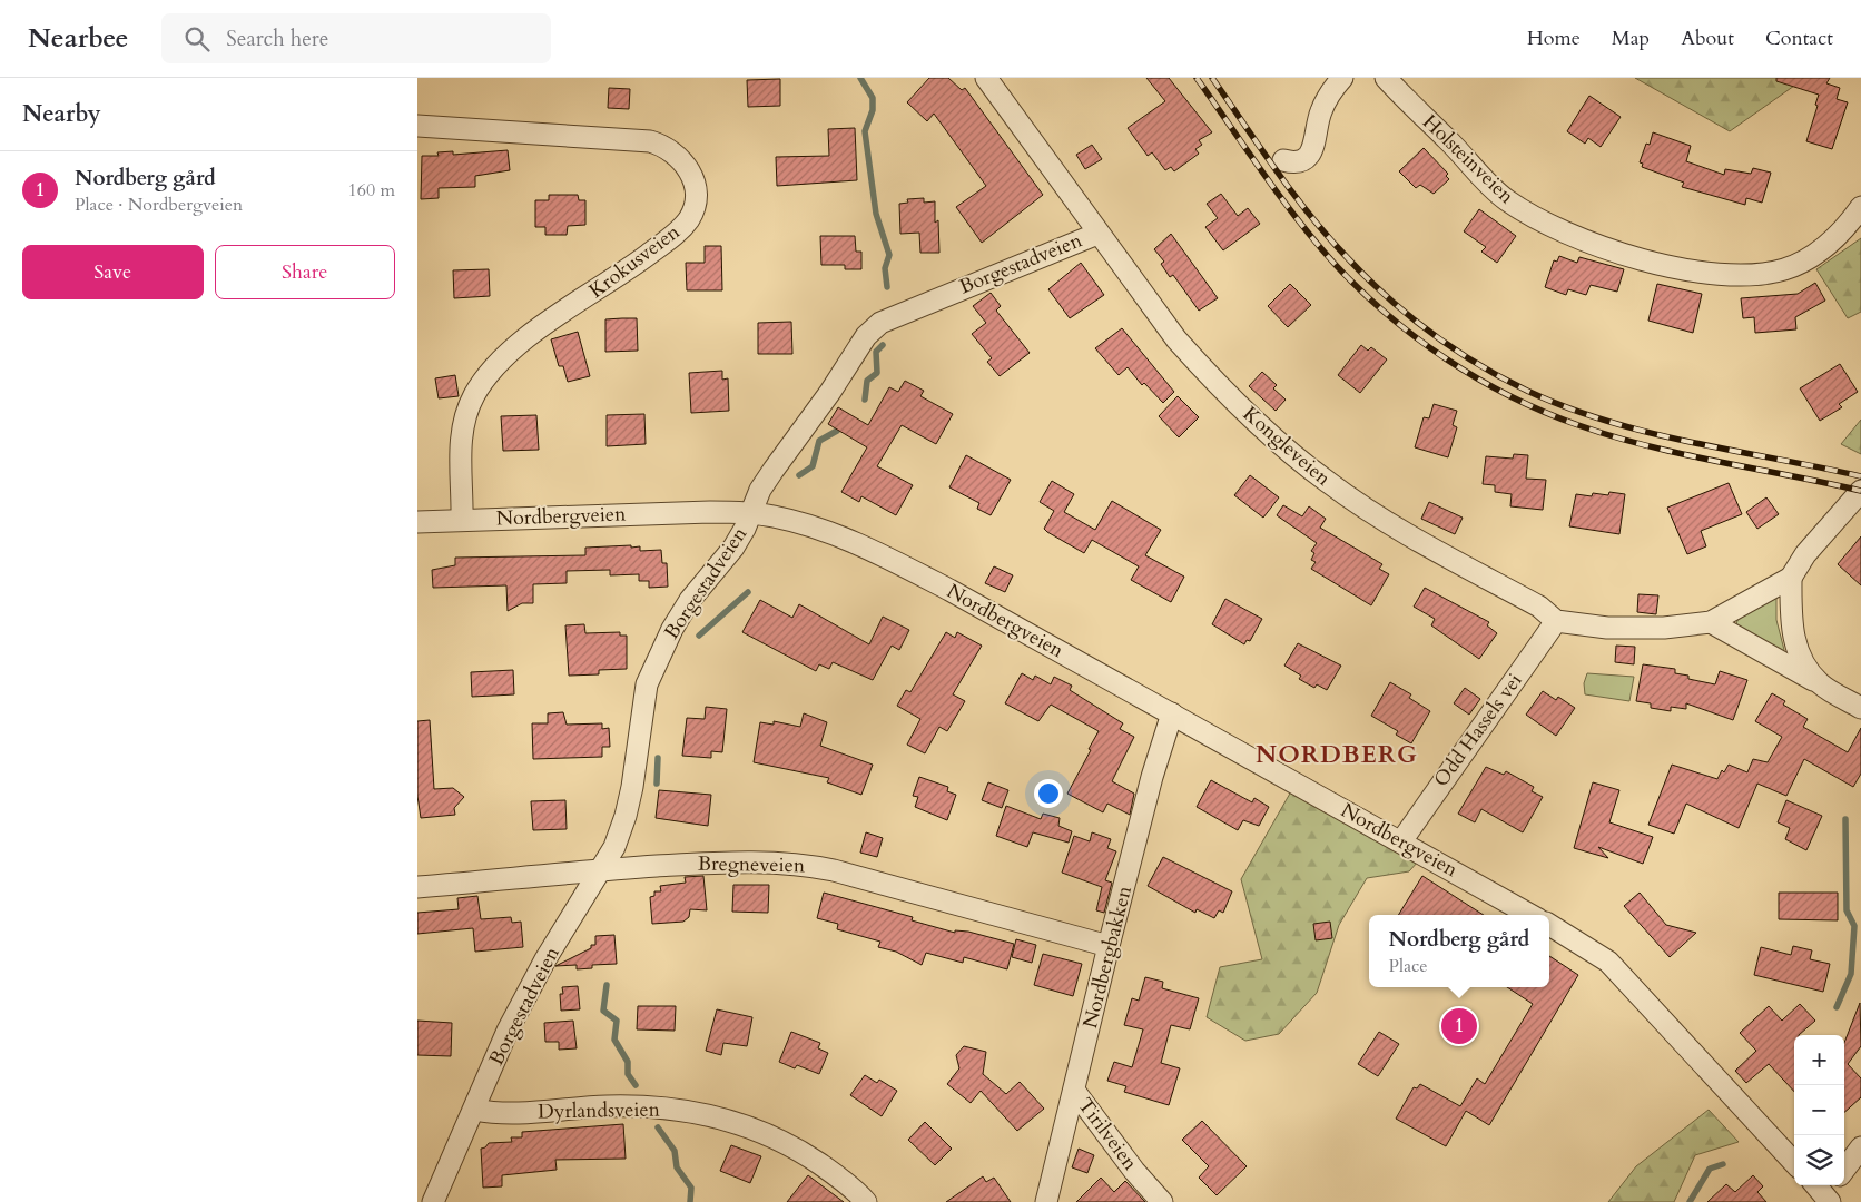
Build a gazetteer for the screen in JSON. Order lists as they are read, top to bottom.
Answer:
{
  "streets": {
    "street": [
      "Holsteinveien",
      "Krokusveien",
      "Borgestadveien",
      "Kongleveien",
      "Nordbergveien",
      "Odd Hassels vei",
      "Bregneveien",
      "Nordbergbakken",
      "Dyrlandsveien",
      "Tirilveien"
    ]
  },
  "crossings": [
    ["Krokusveien", "Nordbergveien"],
    ["Borgestadveien", "Kongleveien"],
    ["Borgestadveien", "Nordbergveien"],
    ["Borgestadveien", "Bregneveien"],
    ["Borgestadveien", "Dyrlandsveien"],
    ["Kongleveien", "Odd Hassels vei"],
    ["Nordbergveien", "Odd Hassels vei"],
    ["Nordbergveien", "Nordbergbakken"],
    ["Bregneveien", "Nordbergbakken"],
    ["Nordbergbakken", "Tirilveien"]
  ],
  "districts": ["NORDBERG"],
  "page": {
    "header": "Nearbee",
    "search": "Search here",
    "nav": [
      "Home",
      "Map",
      "About",
      "Contact"
    ],
    "heading": "Nearby",
    "list": [
      {
        "mark": "1",
        "name": "Nordberg gård",
        "note": "Place · Nordbergveien",
        "value": "160 m"
      }
    ],
    "buttons": ["Save", "Share"],
    "popup": ["Nordberg gård", "Place"],
    "pins": "1",
    "map_buttons": ["+", "−"]
  }
}
